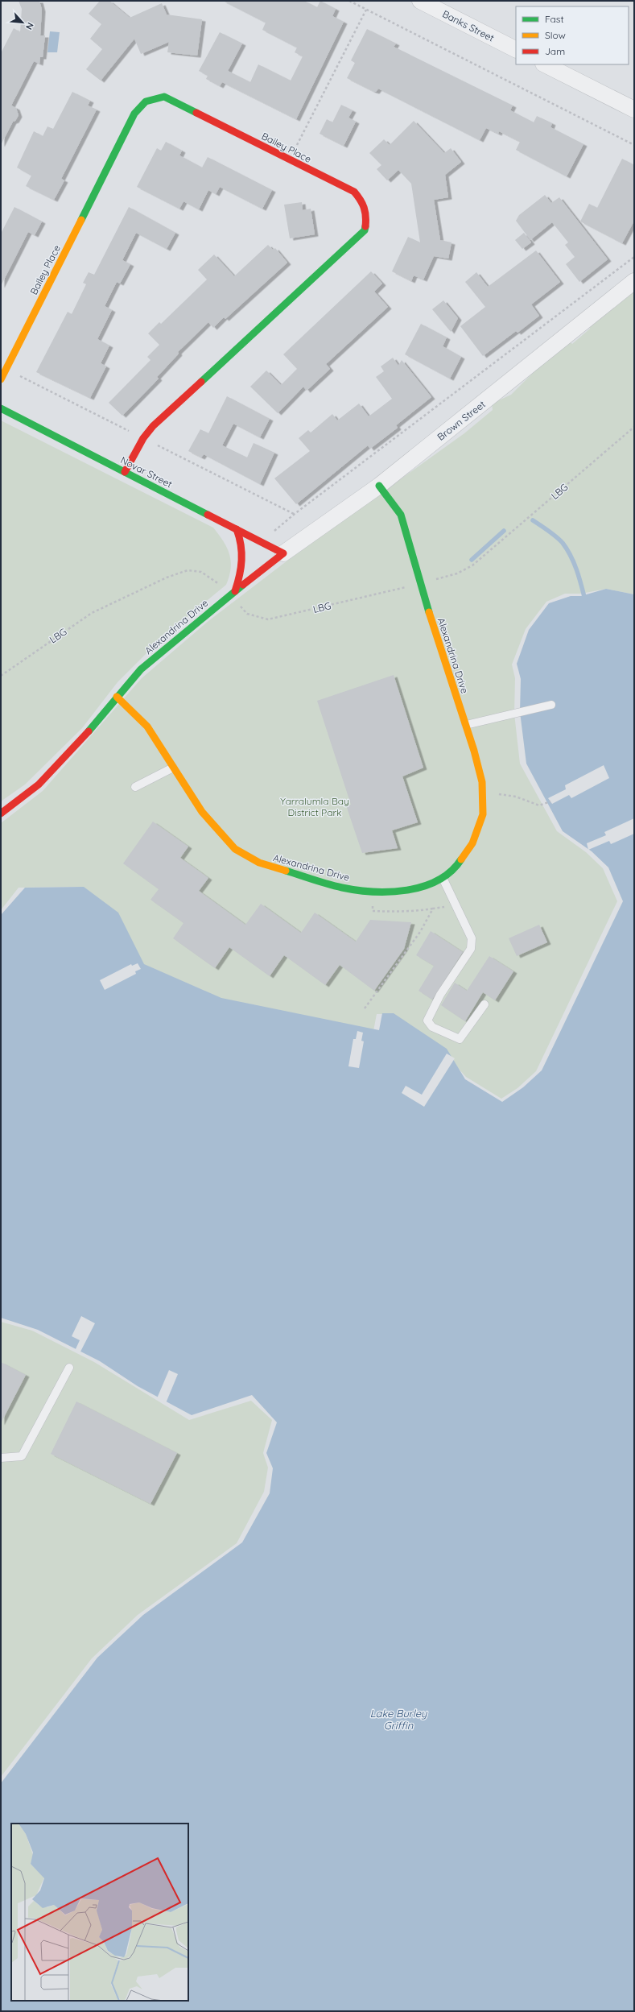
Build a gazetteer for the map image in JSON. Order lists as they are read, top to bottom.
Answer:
{
  "streets": {
    "street": [
      "Banks Street",
      "Bailey Place",
      "Brown Street",
      "Novar Street",
      "Alexandrina Drive"
    ],
    "path": ["LBG"]
  },
  "crossings": [
    ["Bailey Place", "Novar Street"],
    ["Brown Street", "Novar Street"],
    ["Brown Street", "Alexandrina Drive"],
    ["Novar Street", "Alexandrina Drive"],
    ["LBG", "Alexandrina Drive"]
  ],
  "water": ["Lake Burley Griffin"],
  "parks": ["Yarralumla Bay District Park"],
  "legend": ["Fast", "Slow", "Jam"],
  "north": "bottom right"
}
